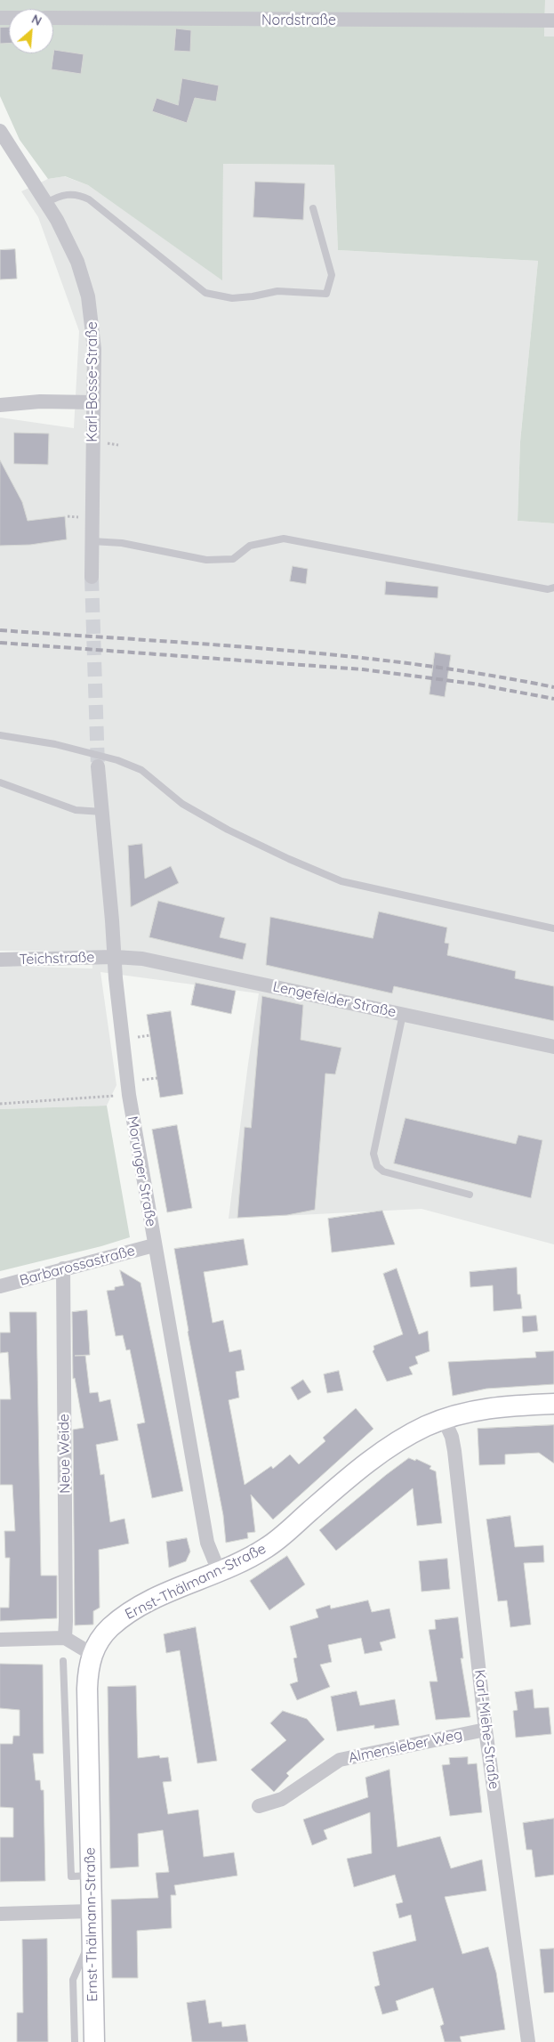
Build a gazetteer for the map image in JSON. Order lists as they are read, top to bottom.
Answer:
{
  "streets": {
    "street": [
      "Nordstraße",
      "Karl-Bosse-Straße",
      "Teichstraße",
      "Lengefelder Straße",
      "Morunger Straße",
      "Barbarossastraße",
      "Neue Weide",
      "Ernst-Thälmann-Straße",
      "Karl-Miehe-Straße",
      "Almensleber Weg"
    ]
  },
  "crossings": [
    ["Teichstraße", "Lengefelder Straße"],
    ["Teichstraße", "Morunger Straße"],
    ["Lengefelder Straße", "Morunger Straße"],
    ["Morunger Straße", "Barbarossastraße"],
    ["Morunger Straße", "Ernst-Thälmann-Straße"],
    ["Barbarossastraße", "Neue Weide"],
    ["Ernst-Thälmann-Straße", "Karl-Miehe-Straße"],
    ["Karl-Miehe-Straße", "Almensleber Weg"]
  ],
  "north": "top right"
}
